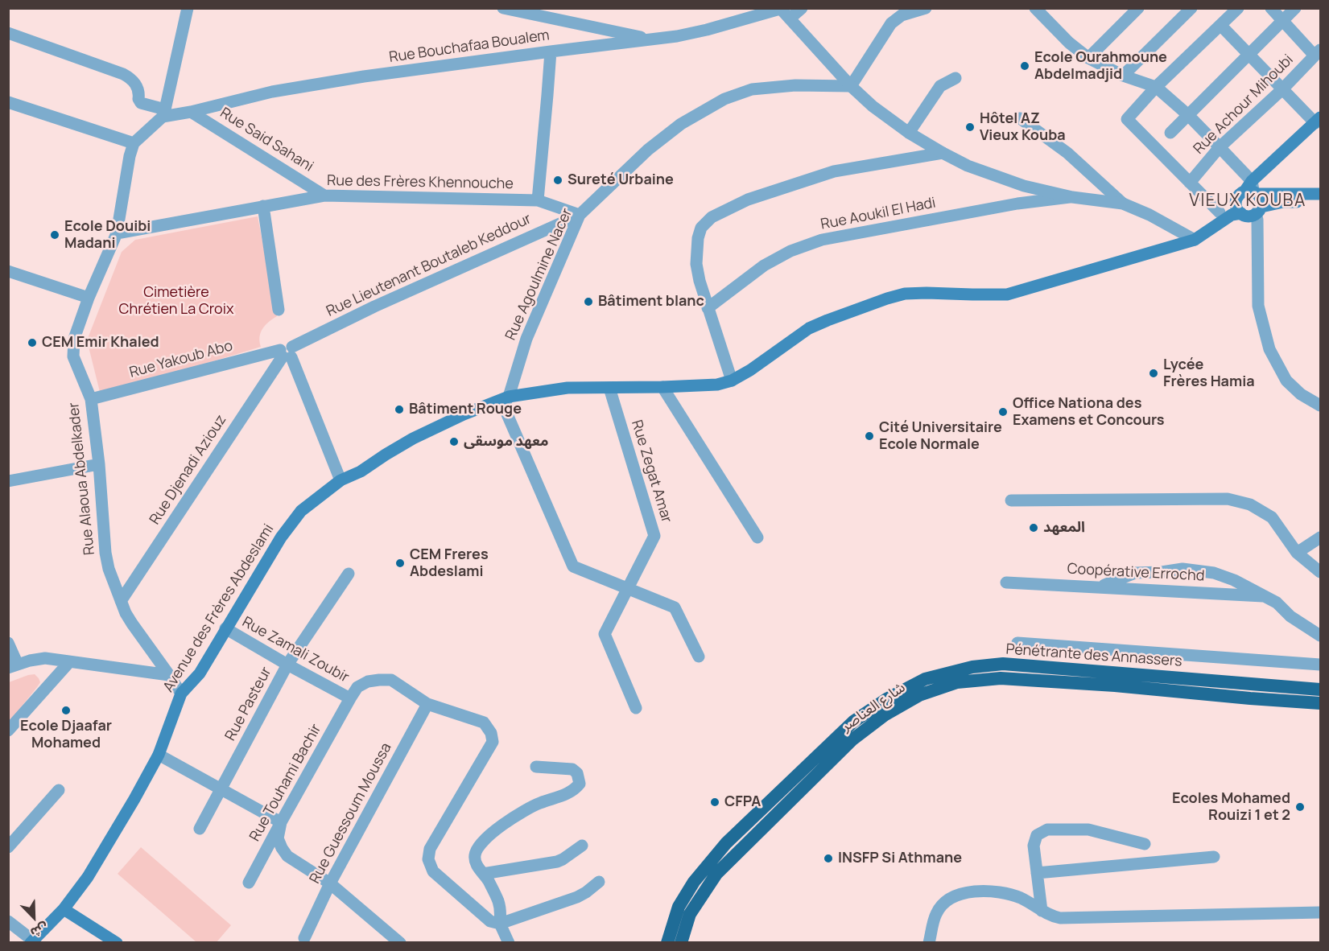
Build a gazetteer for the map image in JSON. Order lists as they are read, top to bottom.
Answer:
{
  "streets": {
    "highway": ["Pénétrante des Annassers", "شارع العناصر"],
    "main road": ["Avenue des Frères Abdeslami"],
    "street": [
      "Rue Bouchafaa Boualem",
      "Rue Achour Mihoubi",
      "Rue Said Sahani",
      "Rue des Frères Khennouche",
      "Rue Aoukil El Hadi",
      "Rue Lieutenant Boutaleb Keddour",
      "Rue Agoulmine Nacer",
      "Rue Yakoub Abo",
      "Rue Djenadi Aziouz",
      "Rue Zegat Amar",
      "Rue Alaoua Abdelkader",
      "Coopérative Errochd",
      "Rue Zamali Zoubir",
      "Rue Pasteur",
      "Rue Touhami Bachir",
      "Rue Guessoum Moussa"
    ]
  },
  "crossings": [
    ["Rue Bouchafaa Boualem", "Rue Said Sahani"],
    ["Rue Said Sahani", "Rue des Frères Khennouche"],
    ["Rue des Frères Khennouche", "Rue Lieutenant Boutaleb Keddour"],
    ["Rue des Frères Khennouche", "Rue Agoulmine Nacer"],
    ["Rue des Frères Khennouche", "Rue Alaoua Abdelkader"],
    ["Rue Lieutenant Boutaleb Keddour", "Rue Agoulmine Nacer"],
    ["Rue Lieutenant Boutaleb Keddour", "Rue Yakoub Abo"],
    ["Rue Lieutenant Boutaleb Keddour", "Rue Djenadi Aziouz"],
    ["Rue Agoulmine Nacer", "Rue Zegat Amar"],
    ["Rue Agoulmine Nacer", "Avenue des Frères Abdeslami"],
    ["Rue Yakoub Abo", "Rue Djenadi Aziouz"],
    ["Rue Yakoub Abo", "Rue Alaoua Abdelkader"],
    ["Rue Djenadi Aziouz", "Rue Alaoua Abdelkader"],
    ["Rue Zegat Amar", "Avenue des Frères Abdeslami"],
    ["Rue Alaoua Abdelkader", "Avenue des Frères Abdeslami"],
    ["Avenue des Frères Abdeslami", "Rue Zamali Zoubir"],
    ["Rue Zamali Zoubir", "Rue Pasteur"],
    ["Rue Zamali Zoubir", "Rue Touhami Bachir"],
    ["Rue Zamali Zoubir", "Rue Guessoum Moussa"]
  ],
  "districts": ["VIEUX KOUBA"],
  "parks": ["Cimetière Chrétien La Croix"],
  "places": [
    "Ecole Ourahmoune Abdelmadjid",
    "Hôtel AZ Vieux Kouba",
    "Sureté Urbaine",
    "Ecole Douibi Madani",
    "Bâtiment blanc",
    "CEM Emir Khaled",
    "Lycée Frères Hamia",
    "Bâtiment Rouge",
    "Office Nationa des Examens et Concours",
    "Cité Universitaire Ecole Normale",
    "معهد موسقى",
    "المعهد",
    "CEM Freres Abdeslami",
    "Ecole Djaafar Mohamed",
    "CFPA",
    "Ecoles Mohamed Rouizi 1 et 2",
    "INSFP Si Athmane"
  ],
  "north": "bottom right"
}
